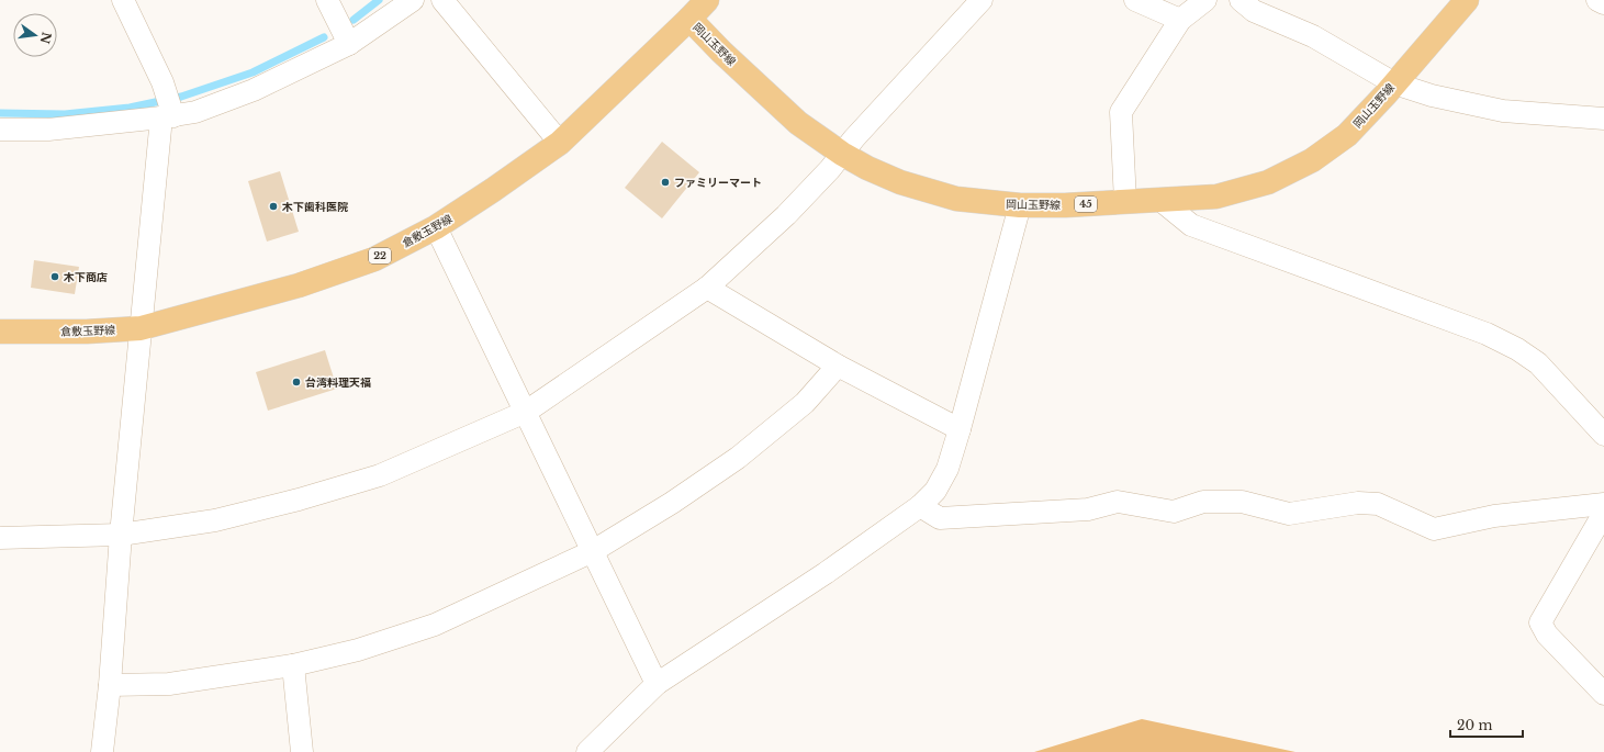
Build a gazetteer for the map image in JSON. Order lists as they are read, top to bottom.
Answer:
{
  "streets": {
    "main road": [
      "岡山玉野線",
      "45",
      "倉敷玉野線",
      "22"
    ]
  },
  "crossings": [
    ["岡山玉野線", "倉敷玉野線"]
  ],
  "places": [
    "ファミリーマート",
    "木下歯科医院",
    "木下商店",
    "台湾料理天福"
  ],
  "scale_bar": "20 m",
  "north": "right"
}
